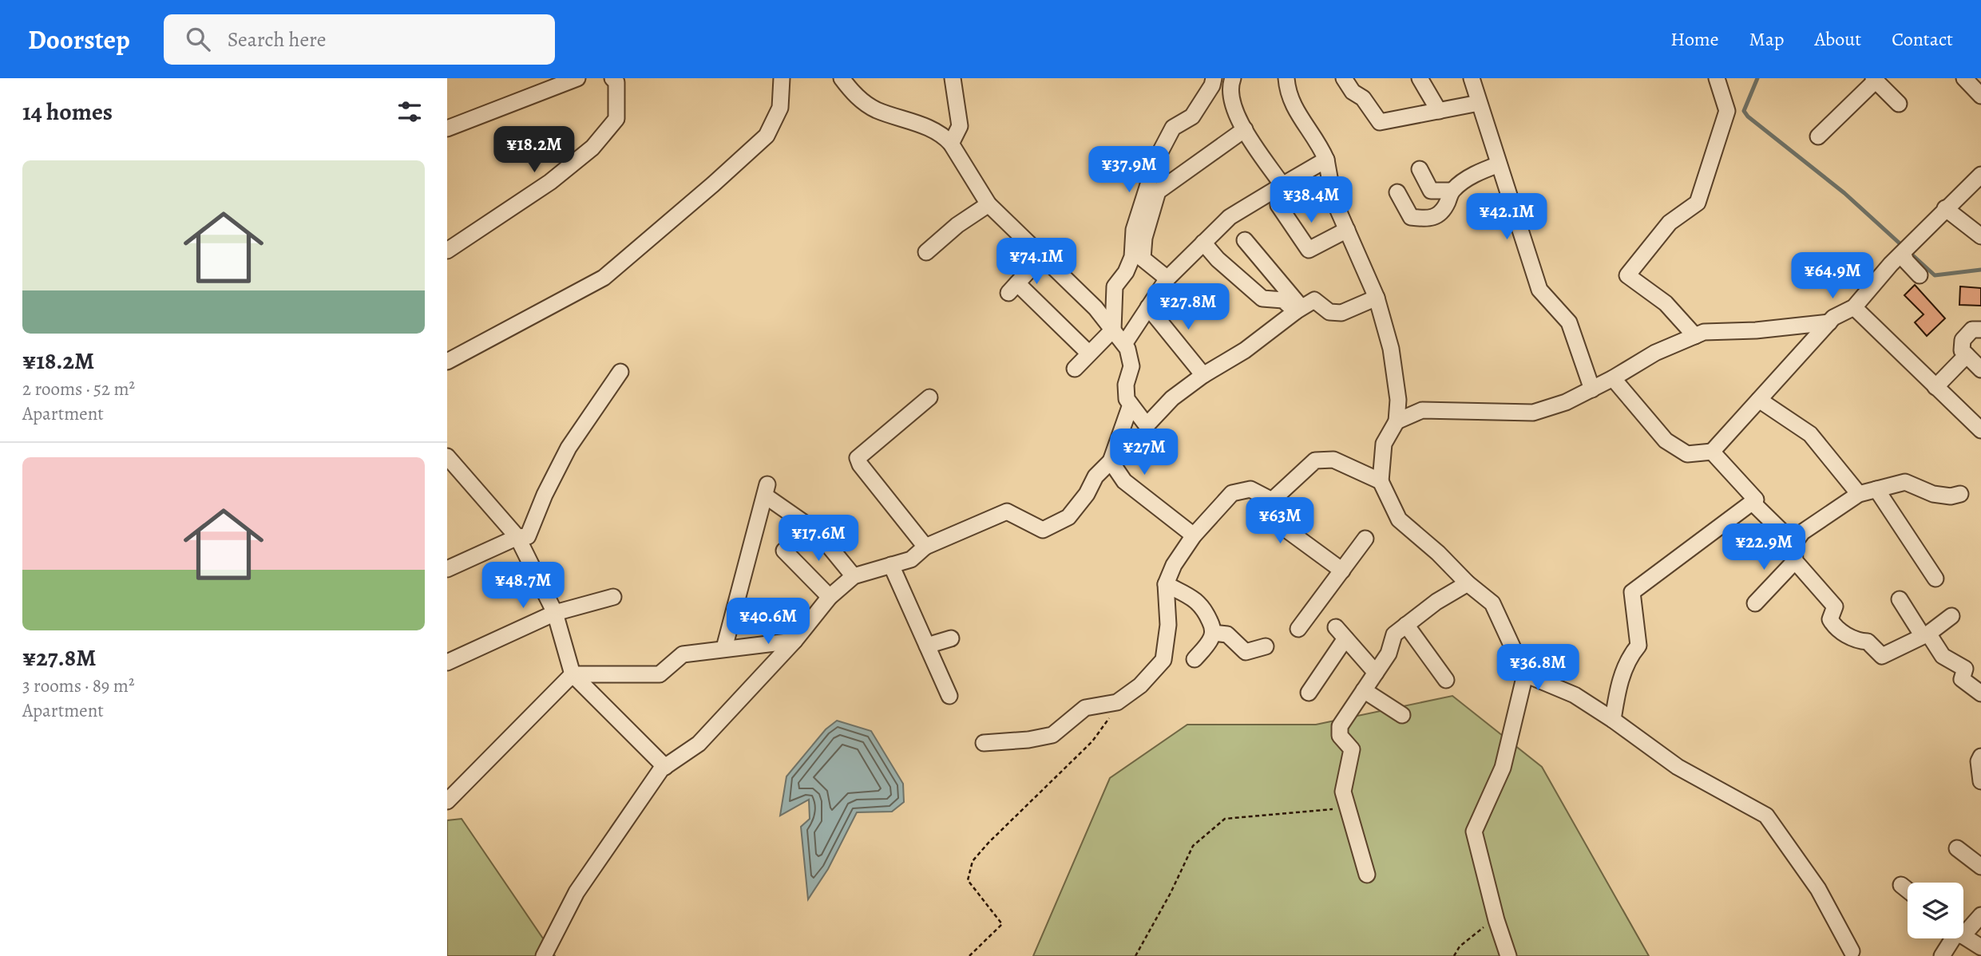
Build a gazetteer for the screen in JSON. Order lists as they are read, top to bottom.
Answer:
{
  "page": {
    "header": "Doorstep",
    "search": "Search here",
    "nav": [
      "Home",
      "Map",
      "About",
      "Contact"
    ],
    "heading": "14 homes",
    "price": [
      "¥18.2M",
      "¥37.9M",
      "¥38.4M",
      "¥42.1M",
      "¥74.1M",
      "¥64.9M",
      "¥27.8M",
      "¥27M",
      "¥63M",
      "¥17.6M",
      "¥22.9M",
      "¥48.7M",
      "¥40.6M",
      "¥36.8M"
    ],
    "list": [
      {
        "name": "¥18.2M",
        "note": "2 rooms · 52 m² · Apartment"
      },
      {
        "name": "¥27.8M",
        "note": "3 rooms · 89 m² · Apartment"
      }
    ]
  }
}
